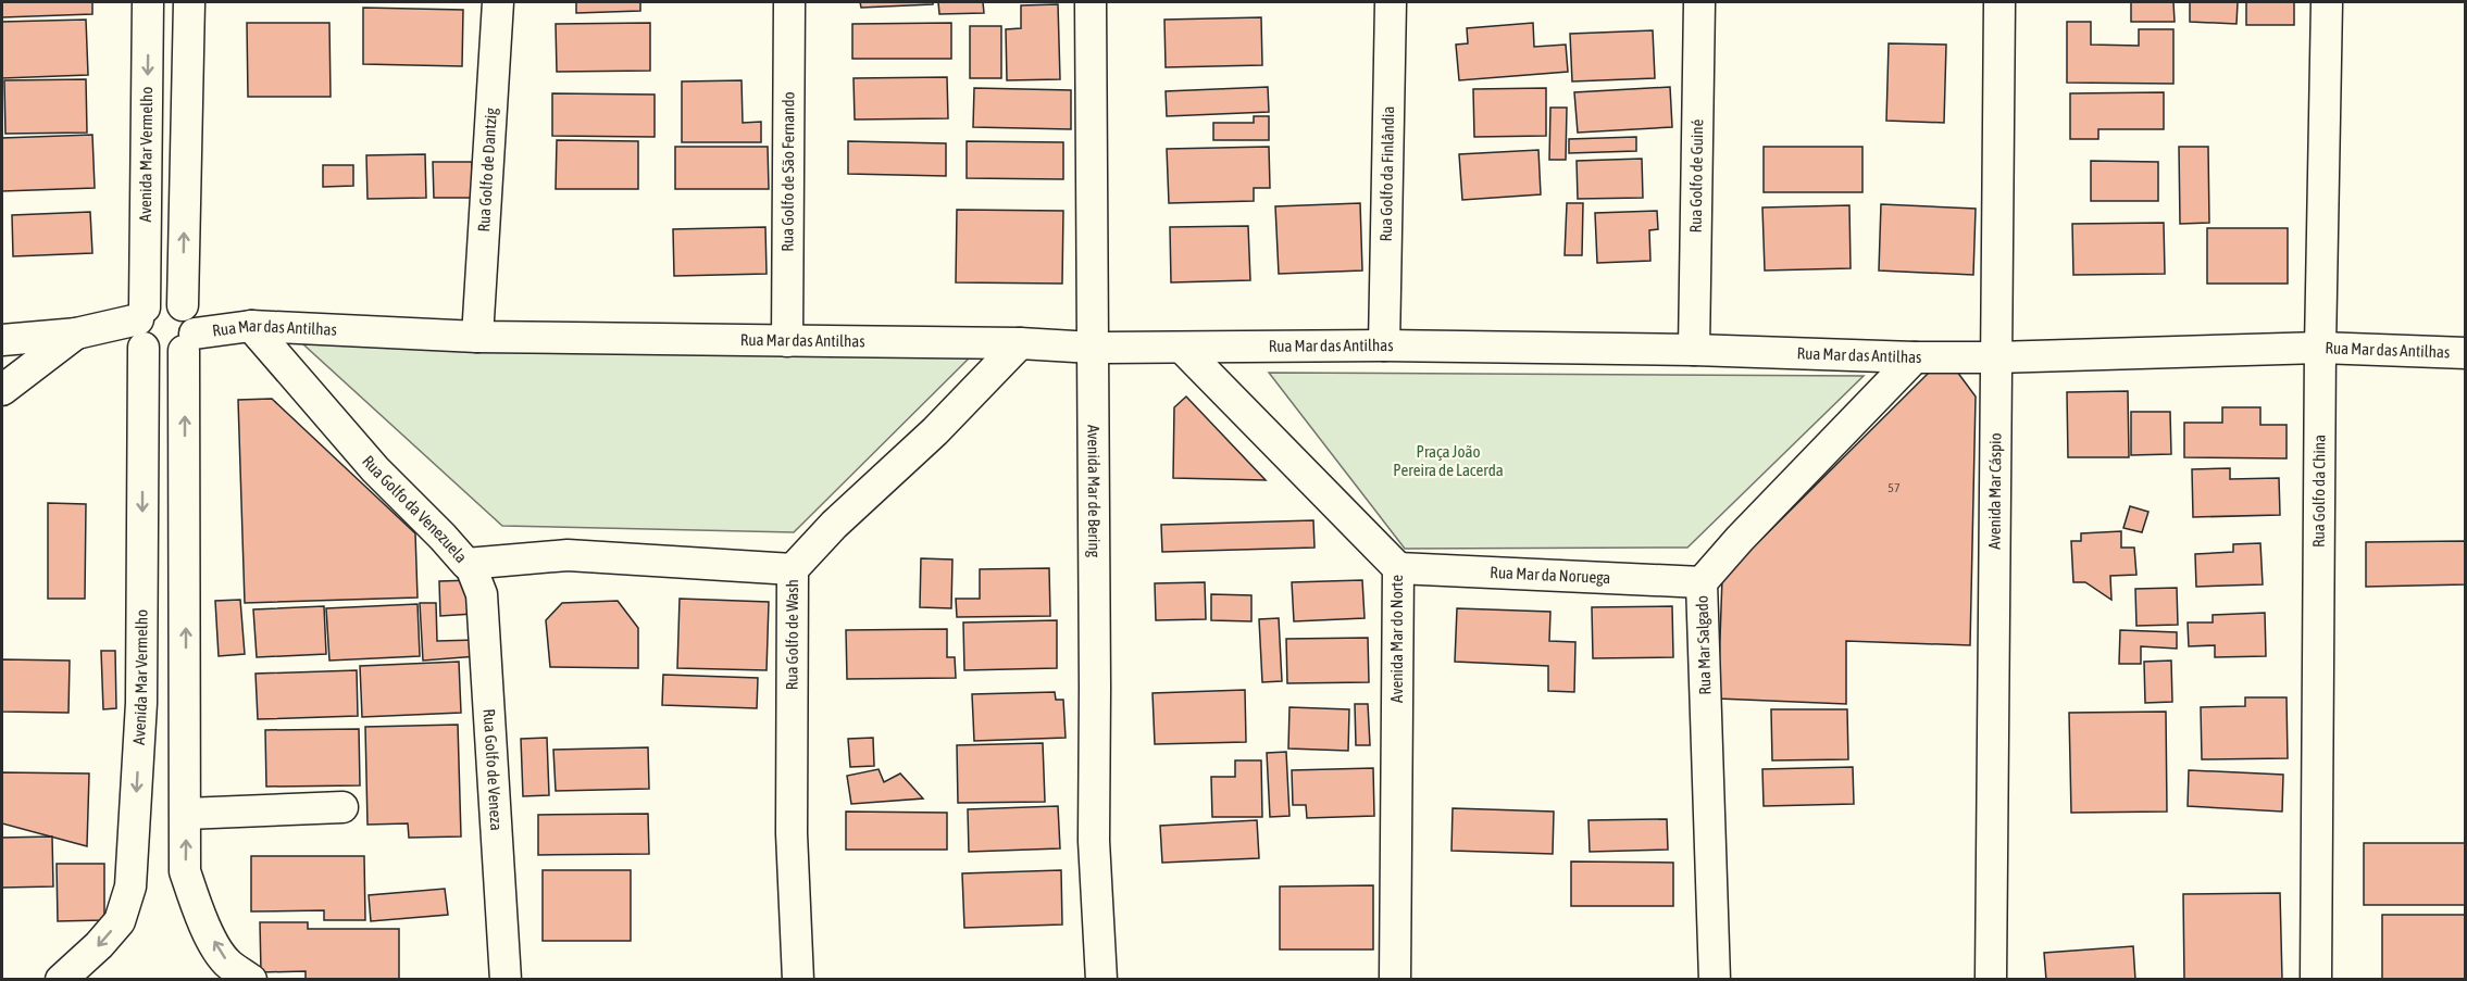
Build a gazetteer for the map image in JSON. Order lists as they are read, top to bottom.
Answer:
{
  "streets": {
    "street": [
      "Avenida Mar Vermelho",
      "Rua Golfo de Dantzig",
      "Rua Golfo de São Fernando",
      "Rua Golfo da Finlândia",
      "Rua Golfo de Guiné",
      "Rua Mar das Antilhas",
      "Rua Golfo da China",
      "Avenida Mar de Bering",
      "Avenida Mar Cáspio",
      "Rua Golfo da Venezuela",
      "Rua Mar da Noruega",
      "Rua Golfo de Wash",
      "Avenida Mar do Norte",
      "Rua Mar Salgado",
      "Rua Golfo de Veneza"
    ]
  },
  "crossings": [
    ["Rua Golfo de Dantzig", "Rua Mar das Antilhas"],
    ["Rua Golfo de São Fernando", "Rua Mar das Antilhas"],
    ["Rua Golfo da Finlândia", "Rua Mar das Antilhas"],
    ["Rua Golfo de Guiné", "Rua Mar das Antilhas"],
    ["Rua Mar das Antilhas", "Rua Golfo da China"],
    ["Rua Mar das Antilhas", "Avenida Mar de Bering"],
    ["Rua Mar das Antilhas", "Avenida Mar Cáspio"],
    ["Rua Mar das Antilhas", "Rua Golfo da Venezuela"],
    ["Rua Mar das Antilhas", "Rua Golfo de Wash"],
    ["Rua Mar das Antilhas", "Avenida Mar do Norte"],
    ["Rua Mar das Antilhas", "Rua Mar Salgado"],
    ["Rua Golfo da Venezuela", "Rua Golfo de Wash"],
    ["Rua Golfo da Venezuela", "Rua Golfo de Veneza"],
    ["Rua Mar da Noruega", "Avenida Mar do Norte"],
    ["Rua Mar da Noruega", "Rua Mar Salgado"]
  ],
  "parks": ["Praça João Pereira de Lacerda"],
  "house_numbers": ["57"]
}
